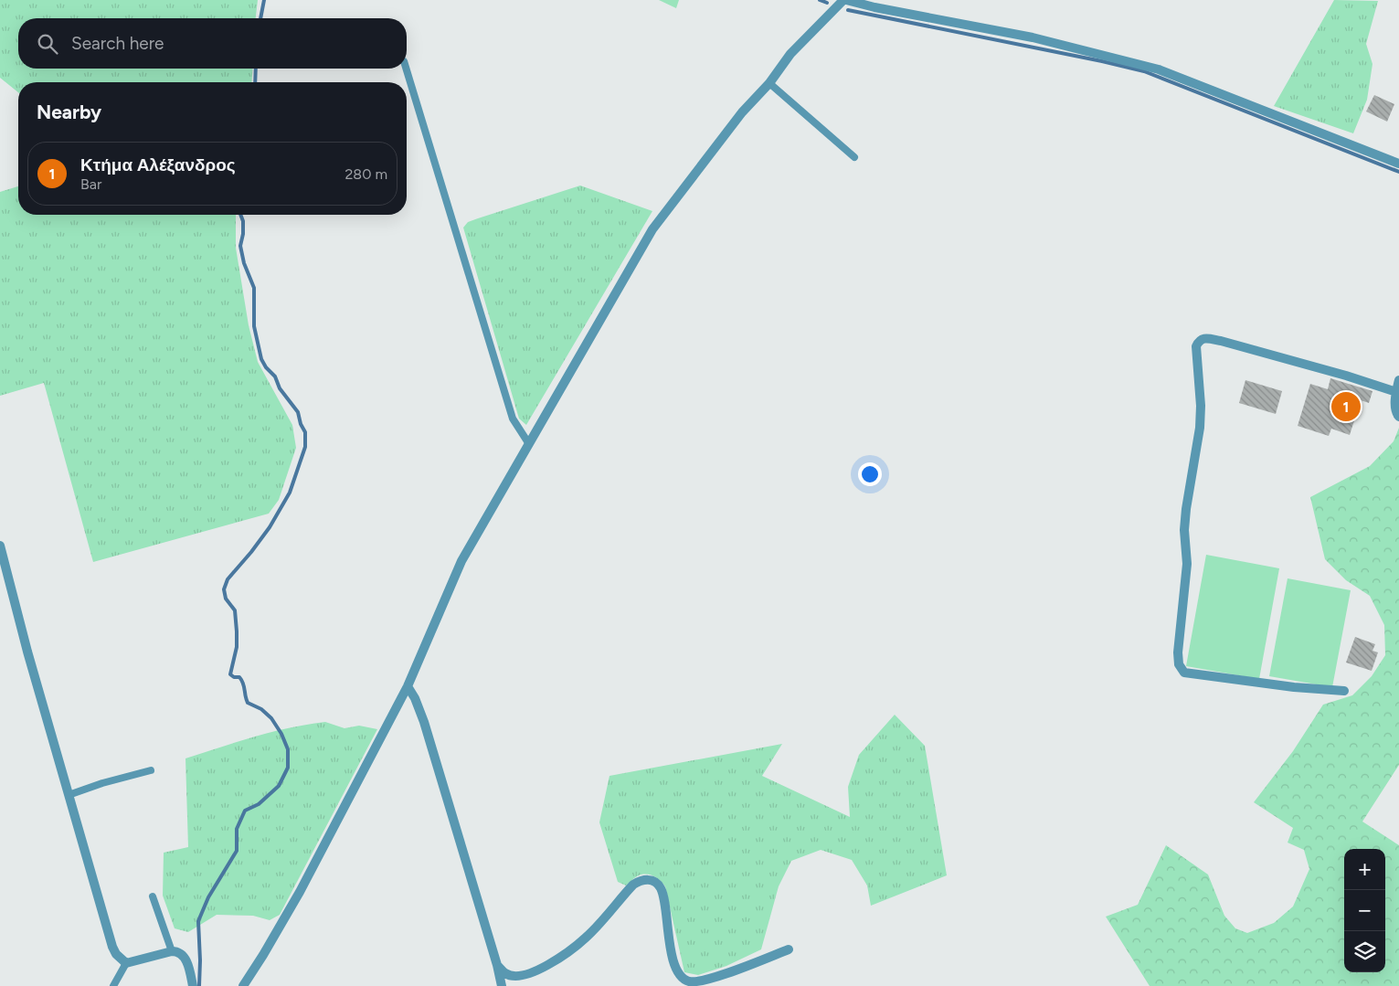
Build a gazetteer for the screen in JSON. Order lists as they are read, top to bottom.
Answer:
{
  "page": {
    "search": "Search here",
    "heading": "Nearby",
    "list": [
      {
        "mark": "1",
        "name": "Κτήμα Αλέξανδρος",
        "note": "Bar",
        "value": "280 m"
      }
    ],
    "pins": "1",
    "map_buttons": ["+", "−"]
  }
}
